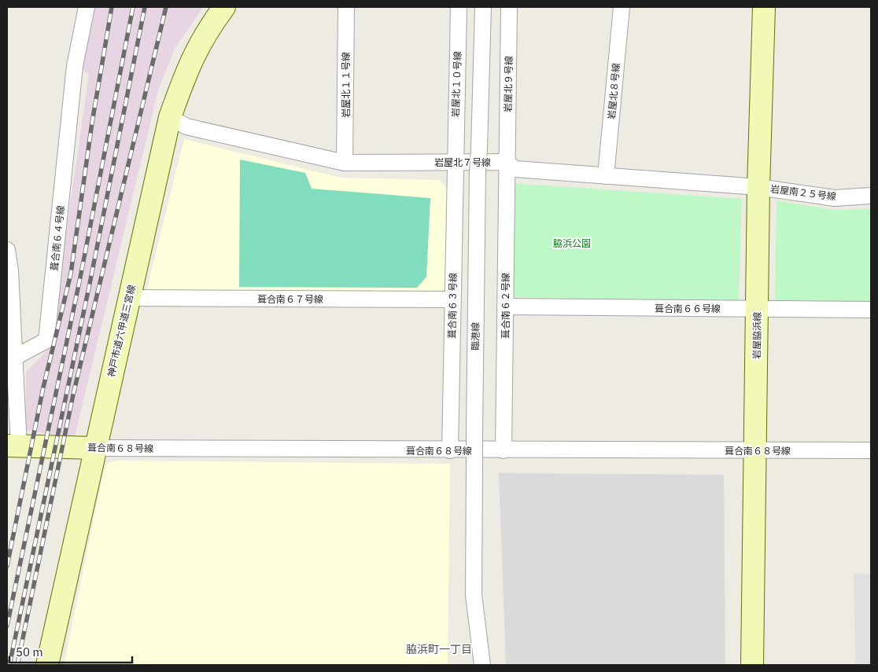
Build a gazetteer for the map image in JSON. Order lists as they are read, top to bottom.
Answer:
{
  "streets": {
    "street": [
      "岩屋北１０号線",
      "岩屋北９号線",
      "岩屋北１１号線",
      "岩屋北８号線",
      "岩屋北７号線",
      "岩屋南２５号線",
      "葺合南６４号線",
      "葺合南６７号線",
      "葺合南６３号線",
      "葺合南６２号線",
      "葺合南６６号線",
      "神戸市道六甲道三宮線",
      "岩屋脇浜線",
      "臨港線",
      "葺合南６８号線"
    ]
  },
  "crossings": [
    ["岩屋北１０号線", "岩屋北７号線"],
    ["岩屋北１０号線", "葺合南６３号線"],
    ["岩屋北９号線", "岩屋北７号線"],
    ["岩屋北９号線", "葺合南６２号線"],
    ["岩屋北１１号線", "岩屋北７号線"],
    ["岩屋北８号線", "岩屋北７号線"],
    ["岩屋北７号線", "岩屋南２５号線"],
    ["岩屋北７号線", "葺合南６３号線"],
    ["岩屋北７号線", "葺合南６２号線"],
    ["岩屋北７号線", "神戸市道六甲道三宮線"],
    ["岩屋北７号線", "岩屋脇浜線"],
    ["岩屋南２５号線", "岩屋脇浜線"],
    ["葺合南６７号線", "葺合南６３号線"],
    ["葺合南６７号線", "神戸市道六甲道三宮線"],
    ["葺合南６３号線", "葺合南６８号線"],
    ["葺合南６２号線", "葺合南６６号線"],
    ["葺合南６２号線", "葺合南６８号線"],
    ["葺合南６６号線", "岩屋脇浜線"],
    ["神戸市道六甲道三宮線", "葺合南６８号線"],
    ["岩屋脇浜線", "葺合南６８号線"]
  ],
  "districts": ["脇浜町一丁目"],
  "parks": ["脇浜公園"],
  "scale_bar": "50 m"
}
